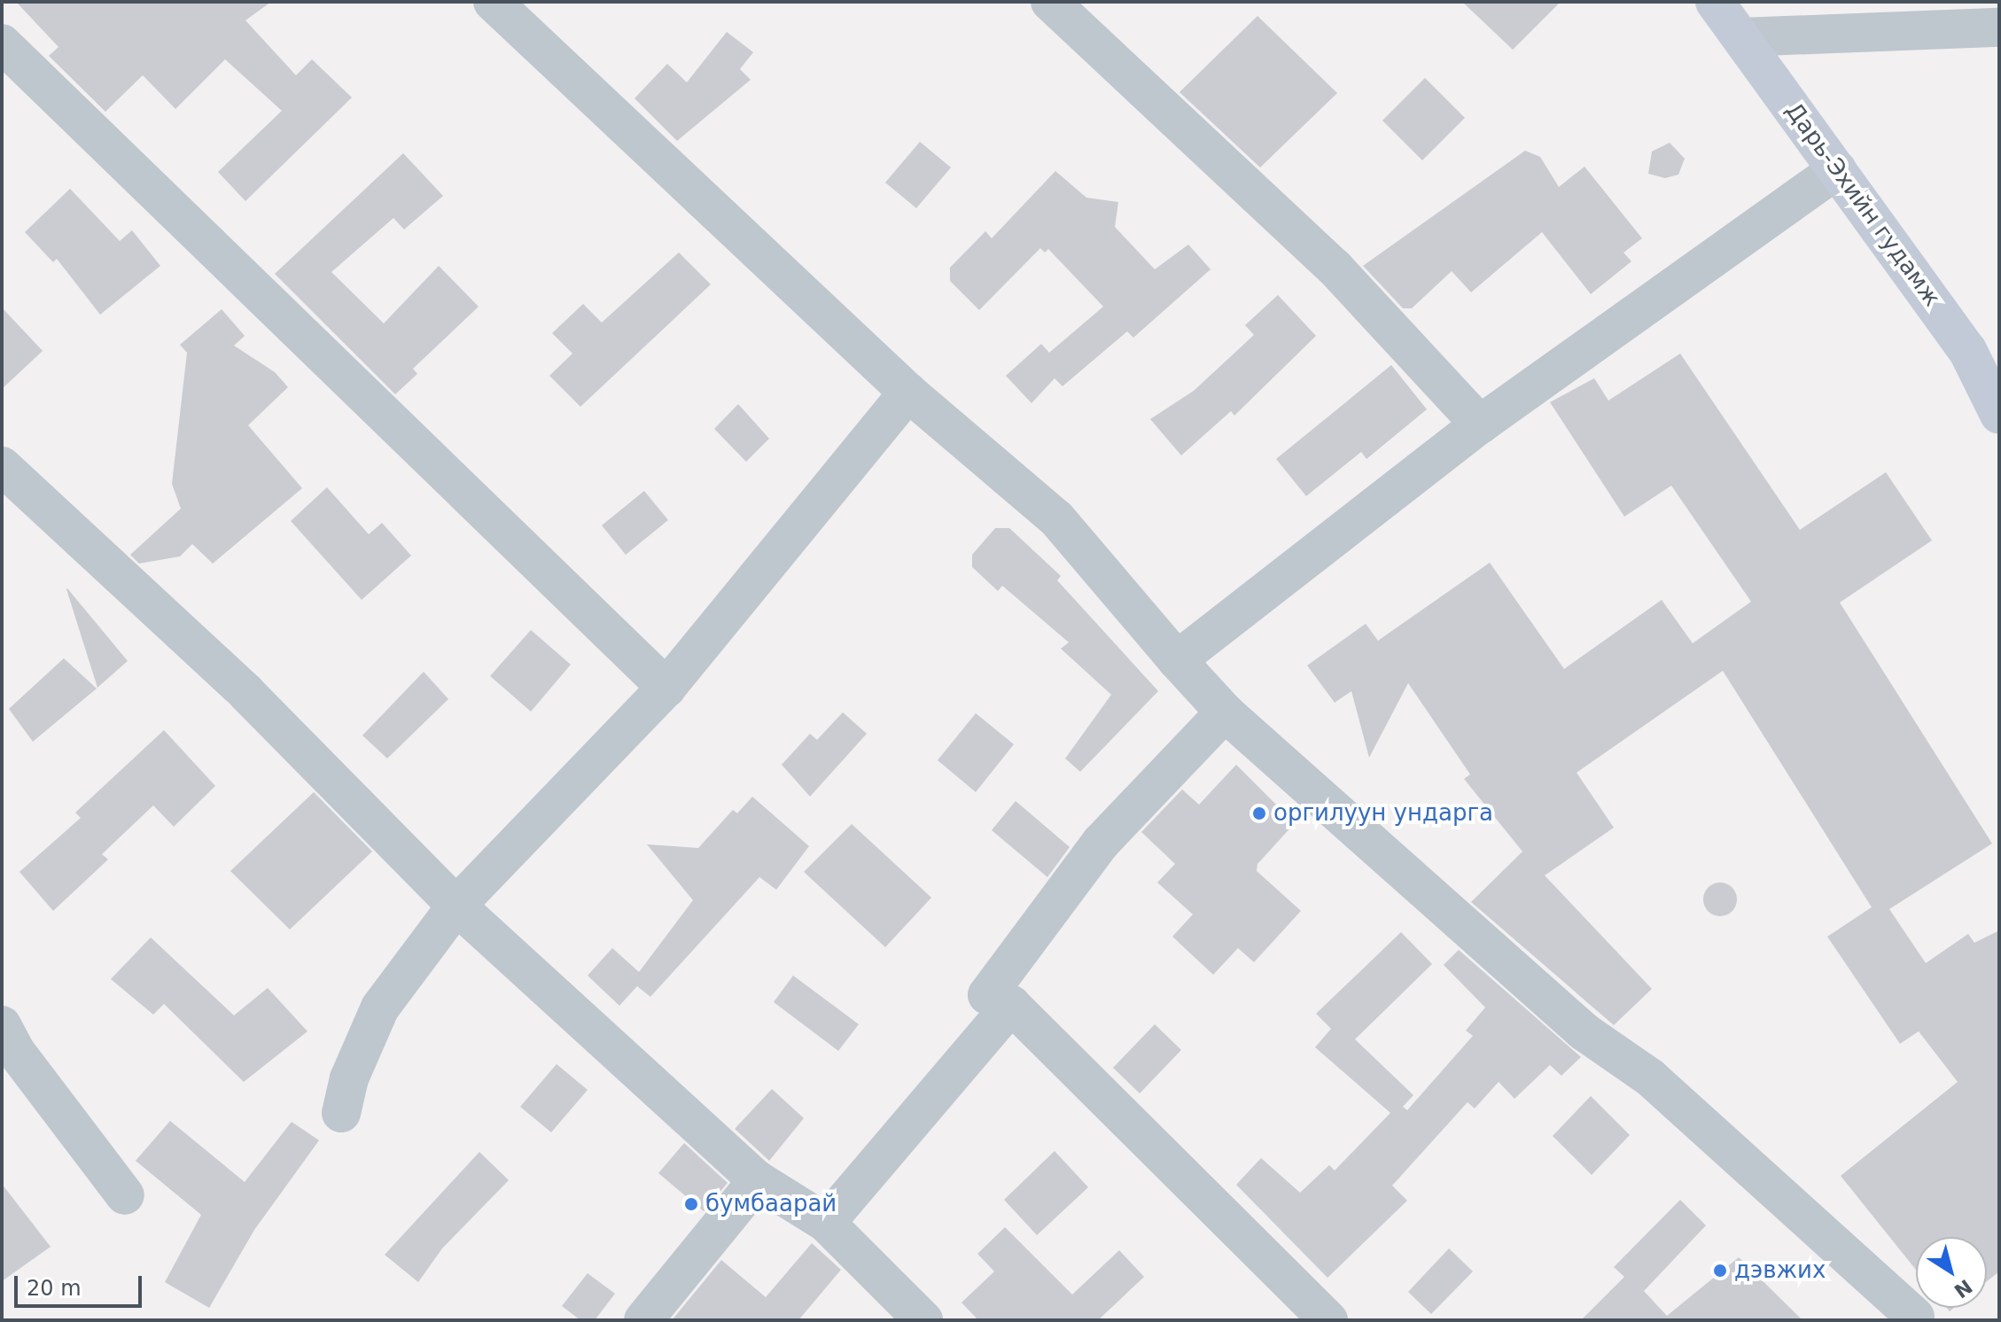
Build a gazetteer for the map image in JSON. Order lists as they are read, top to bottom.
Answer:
{
  "streets": {
    "main road": ["Дарь-Эхийн гудамж"]
  },
  "places": ["оргилуун ундарга", "бумбаарай", "дэвжих"],
  "scale_bar": "20 m",
  "north": "bottom right"
}
